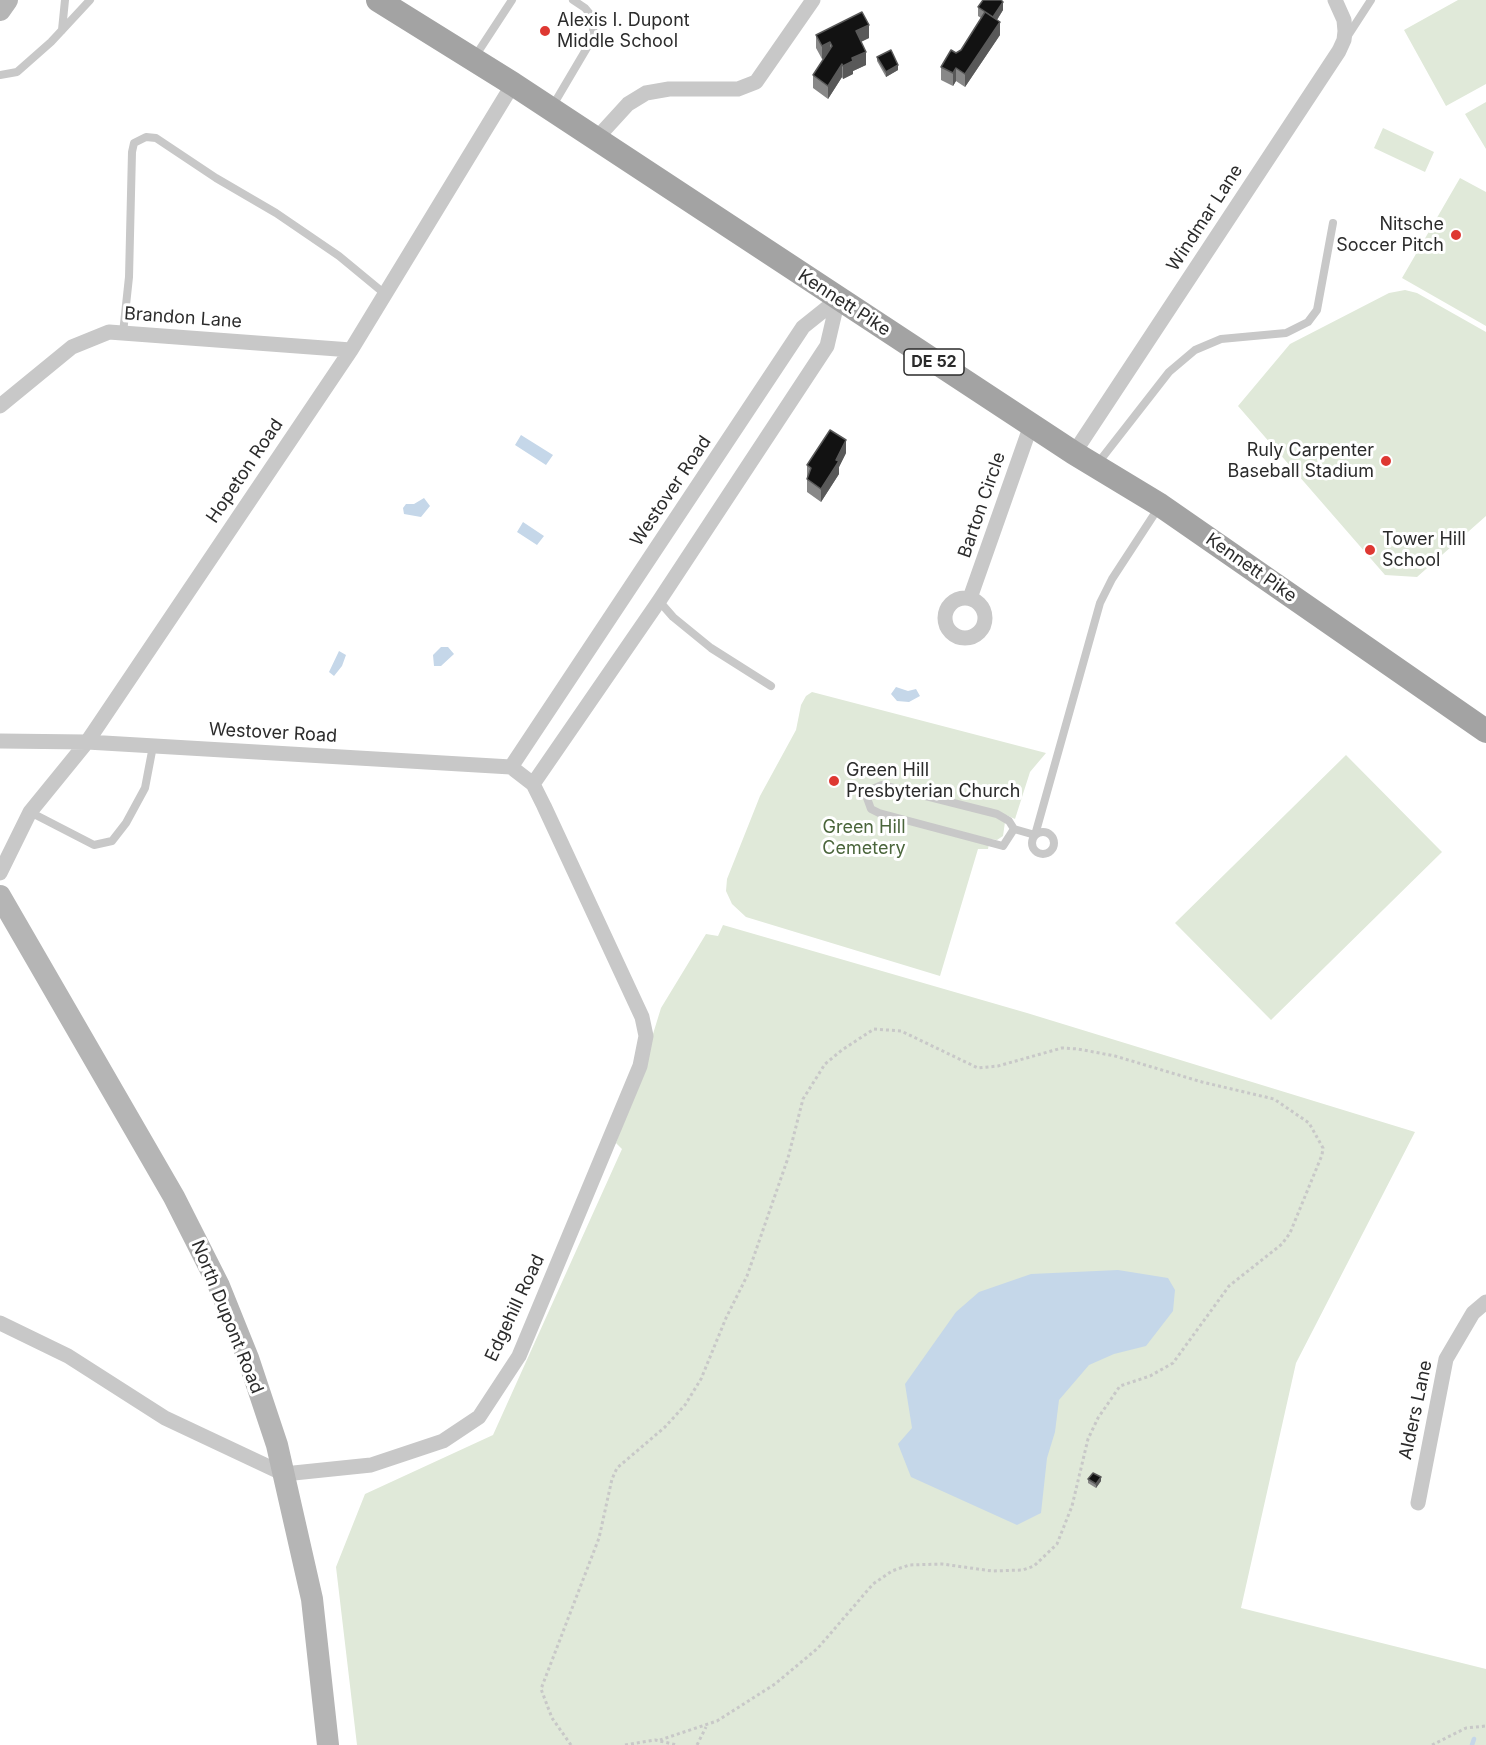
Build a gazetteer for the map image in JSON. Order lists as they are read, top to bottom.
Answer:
{
  "streets": {
    "main road": ["Kennett Pike", "DE 52", "North Dupont Road"],
    "street": [
      "Windmar Lane",
      "Brandon Lane",
      "Hopeton Road",
      "Westover Road",
      "Barton Circle",
      "Edgehill Road",
      "Alders Lane"
    ]
  },
  "crossings": [
    ["Windmar Lane", "Kennett Pike"],
    ["Kennett Pike", "Hopeton Road"],
    ["Kennett Pike", "Westover Road"],
    ["Kennett Pike", "Barton Circle"],
    ["Brandon Lane", "Hopeton Road"],
    ["Hopeton Road", "Westover Road"],
    ["Westover Road", "Edgehill Road"],
    ["Edgehill Road", "North Dupont Road"]
  ],
  "parks": ["Green Hill Cemetery"],
  "places": [
    "Alexis I. Dupont Middle School",
    "Nitsche Soccer Pitch",
    "Ruly Carpenter Baseball Stadium",
    "Tower Hill School",
    "Green Hill Presbyterian Church"
  ]
}
